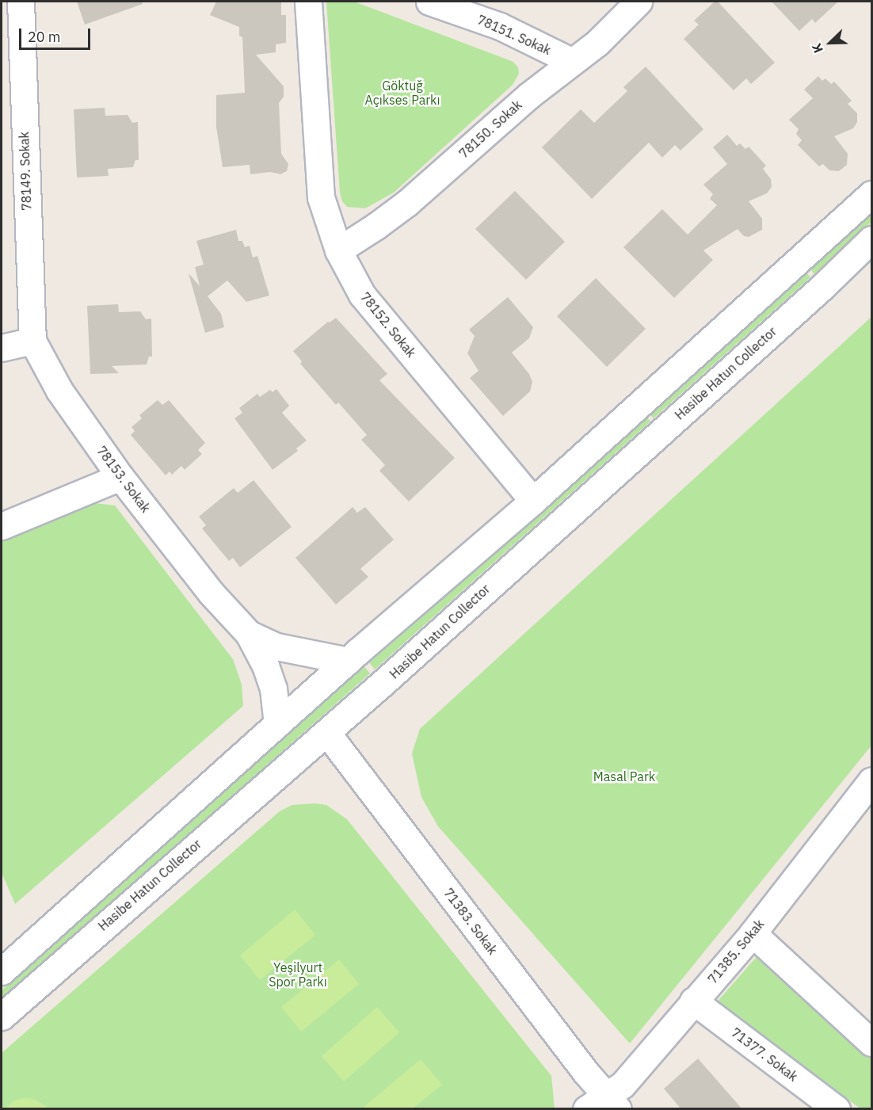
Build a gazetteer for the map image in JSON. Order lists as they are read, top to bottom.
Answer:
{
  "streets": {
    "street": [
      "78151. Sokak",
      "78150. Sokak",
      "78149. Sokak",
      "78152. Sokak",
      "Hasibe Hatun Collector",
      "78153. Sokak",
      "71383. Sokak",
      "71385. Sokak",
      "71377. Sokak"
    ]
  },
  "crossings": [
    ["78151. Sokak", "78150. Sokak"],
    ["78150. Sokak", "78152. Sokak"],
    ["78149. Sokak", "78153. Sokak"],
    ["Hasibe Hatun Collector", "71383. Sokak"],
    ["71383. Sokak", "71385. Sokak"],
    ["71385. Sokak", "71377. Sokak"]
  ],
  "parks": ["Göktuğ Açıkses Parkı", "Masal Park", "Yeşilyurt Spor Parkı"],
  "scale_bar": "20 m",
  "north": "bottom left"
}
